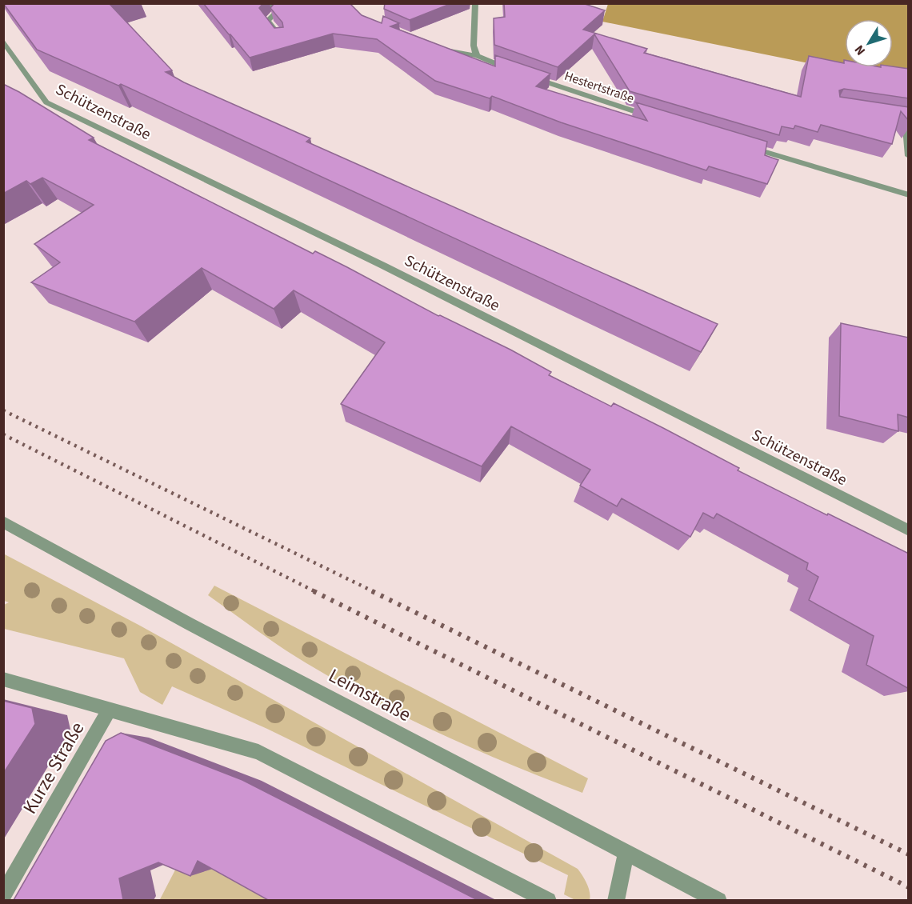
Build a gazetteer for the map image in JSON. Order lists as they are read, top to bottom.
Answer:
{
  "streets": {
    "street": [
      "Hestertstraße",
      "Schützenstraße",
      "Leimstraße",
      "Kurze Straße"
    ]
  },
  "north": "bottom left"
}
